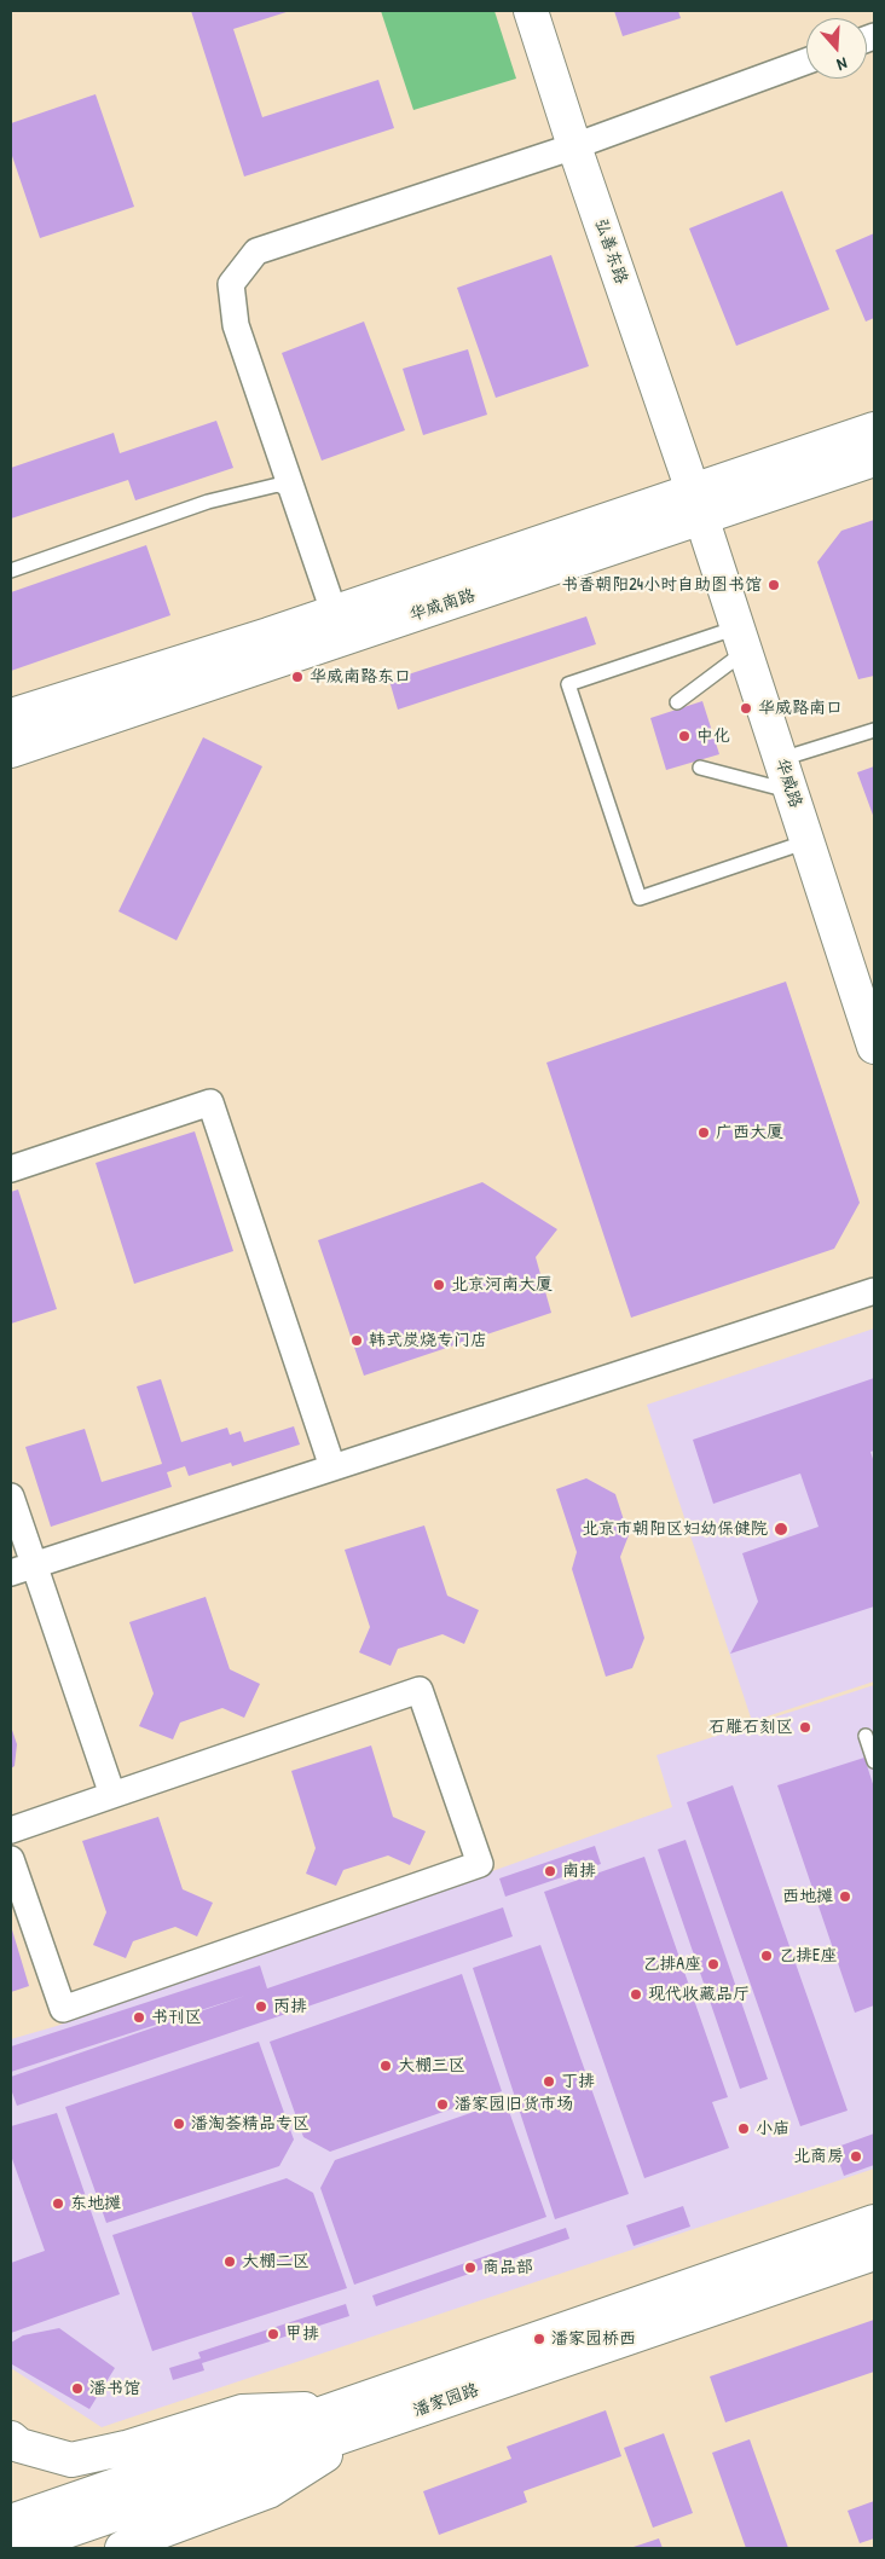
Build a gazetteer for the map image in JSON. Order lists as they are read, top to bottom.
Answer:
{
  "streets": {
    "street": [
      "弘善东路",
      "华威南路",
      "华威路",
      "潘家园路"
    ]
  },
  "crossings": [
    ["弘善东路", "华威南路"],
    ["弘善东路", "华威路"],
    ["华威南路", "华威路"]
  ],
  "places": [
    "书香朝阳24小时自助图书馆",
    "华威南路东口",
    "华威路南口",
    "中化",
    "广西大厦",
    "北京河南大厦",
    "韩式炭烧专门店",
    "北京市朝阳区妇幼保健院",
    "石雕石刻区",
    "南排",
    "西地摊",
    "乙排E座",
    "乙排A座",
    "现代收藏品厅",
    "丙排",
    "书刊区",
    "大棚三区",
    "丁排",
    "潘家园旧货市场",
    "潘淘荟精品专区",
    "小庙",
    "北商房",
    "东地摊",
    "大棚二区",
    "商品部",
    "甲排",
    "潘家园桥西",
    "潘书馆"
  ],
  "north": "bottom"
}
